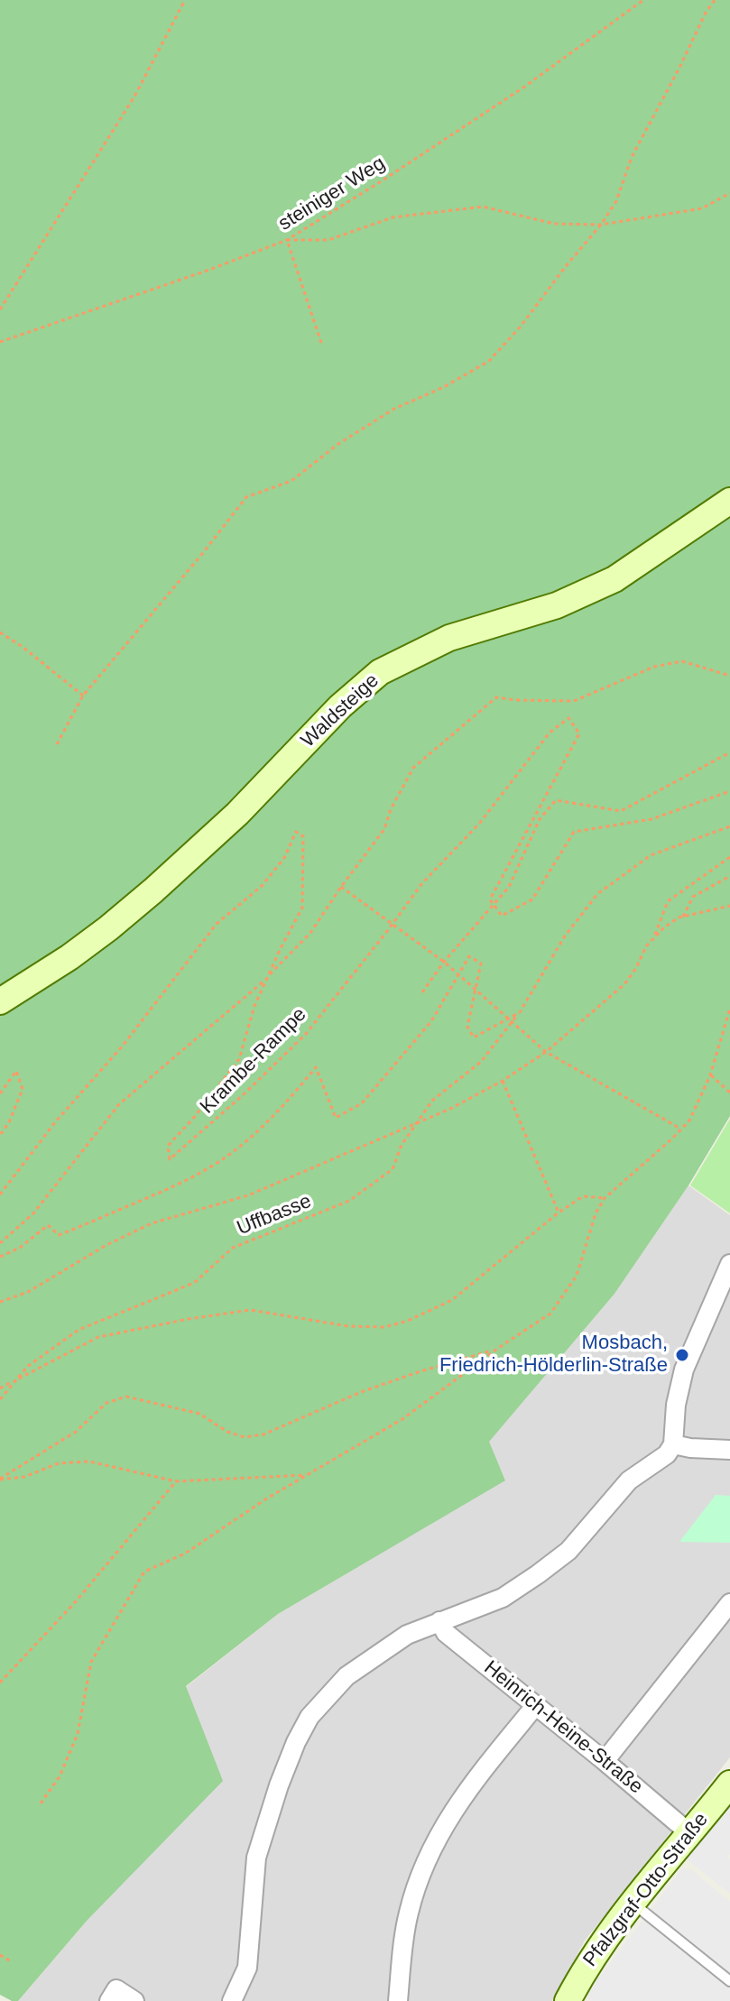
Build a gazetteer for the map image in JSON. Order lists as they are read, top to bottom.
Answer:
{
  "streets": {
    "street": ["Waldsteige", "Heinrich-Heine-Straße", "Pfalzgraf-Otto-Straße"],
    "path": ["steiniger Weg", "Krambe-Rampe", "Uffbasse"]
  },
  "crossings": [
    ["Heinrich-Heine-Straße", "Pfalzgraf-Otto-Straße"]
  ],
  "places": ["Mosbach, Friedrich-Hölderlin-Straße"]
}
